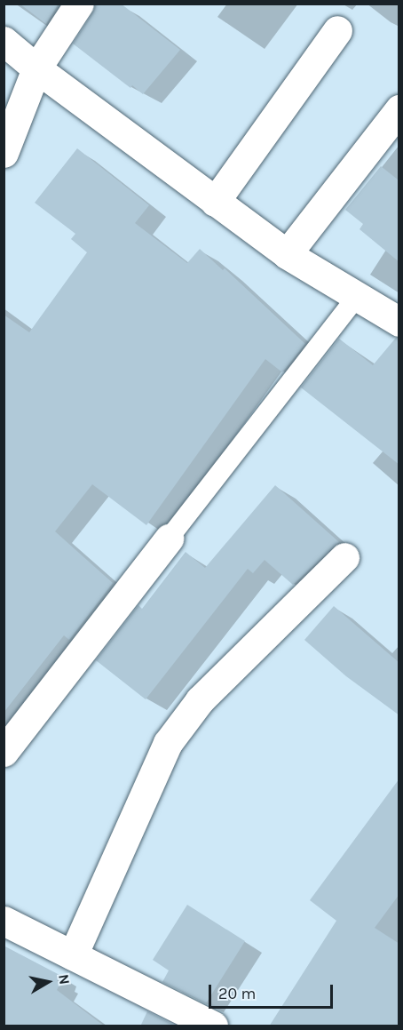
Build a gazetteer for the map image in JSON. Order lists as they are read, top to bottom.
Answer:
{
  "scale_bar": "20 m",
  "north": "right"
}
